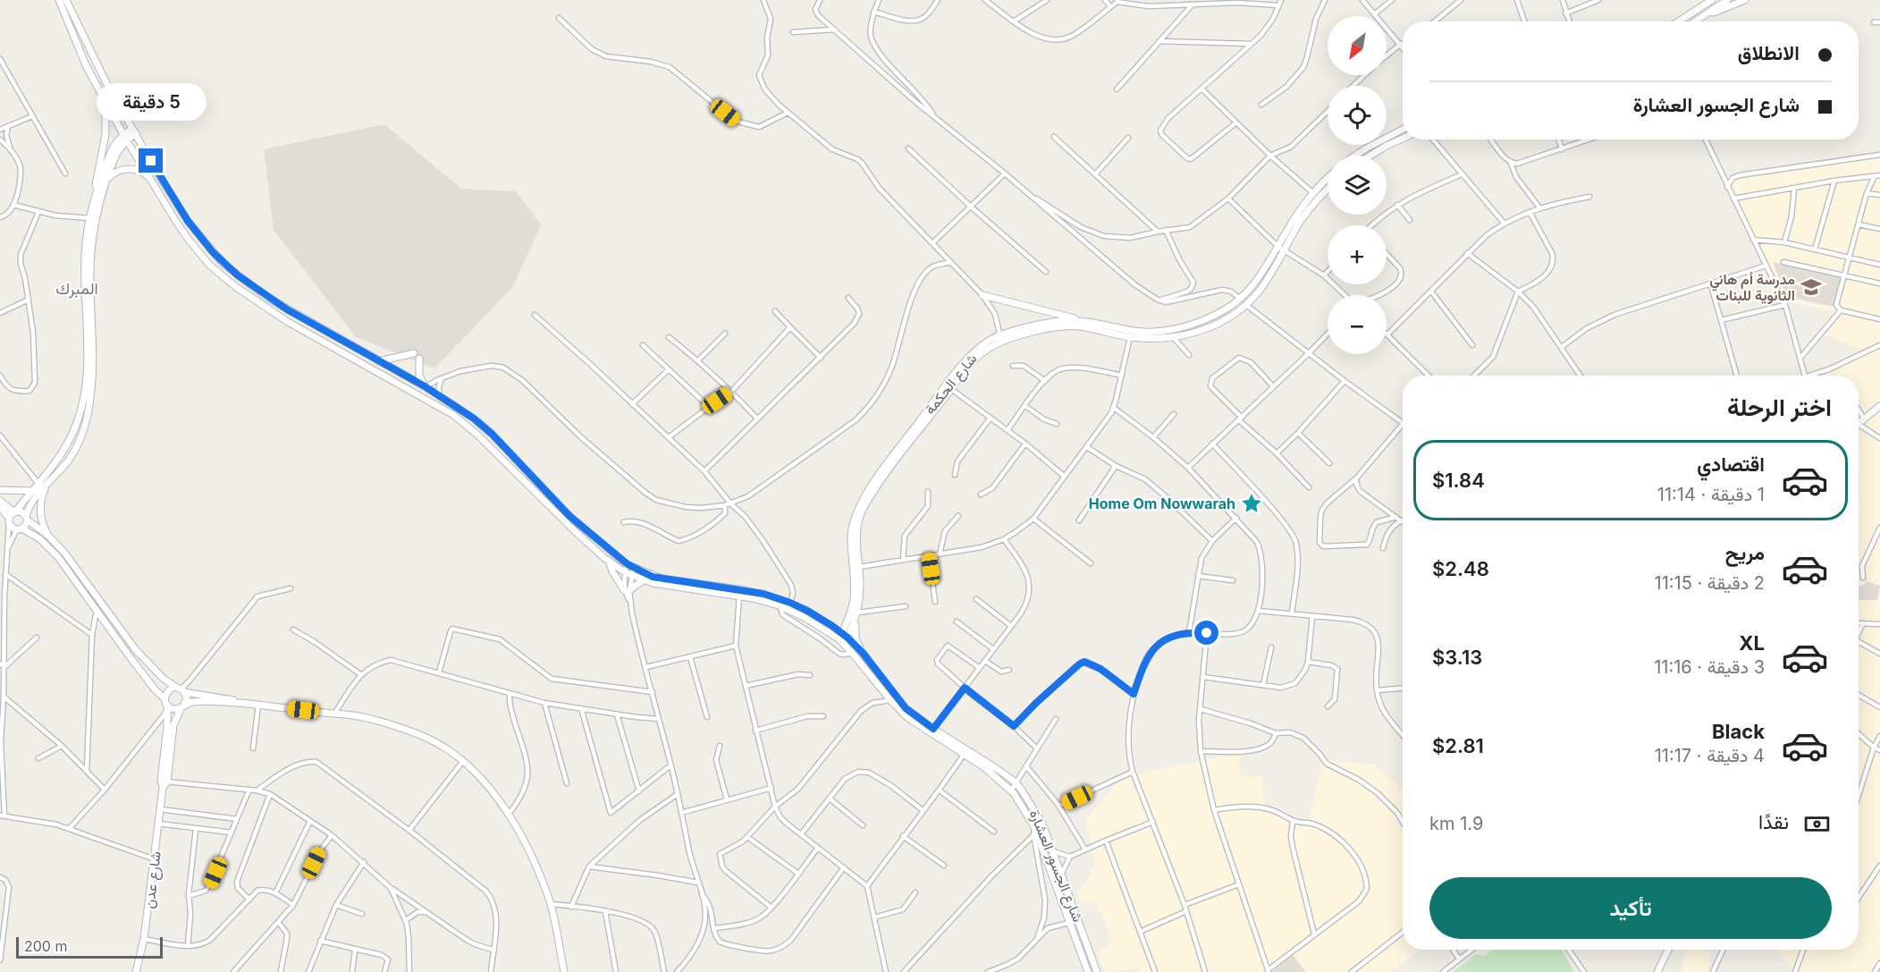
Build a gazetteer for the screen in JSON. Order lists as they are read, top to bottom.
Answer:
{
  "streets": {
    "street": ["شارع الحكمة", "شارع الجسور العشارة", "شارع عدن"]
  },
  "crossings": [
    ["شارع الحكمة", "شارع الجسور العشارة"]
  ],
  "districts": ["المبرك"],
  "places": {
    "school or university": ["مدرسة أم هاني الثانوية للبنات"],
    "place": ["Home Om Nowwarah"]
  },
  "scale_bar": "200 m",
  "north": "bottom left",
  "page": {
    "map_buttons": ["+", "−"],
    "banner": ["الانطلاق", "شارع الجسور العشارة"],
    "bubble": "5 دقيقة",
    "heading": "اختر الرحلة",
    "list": [
      {
        "name": "اقتصادي",
        "note": "1 دقيقة · 11:14",
        "value": "$1.84"
      },
      {
        "name": "مريح",
        "note": "2 دقيقة · 11:15",
        "value": "$2.48"
      },
      {
        "name": "XL",
        "note": "3 دقيقة · 11:16",
        "value": "$3.13"
      },
      {
        "name": "Black",
        "note": "4 دقيقة · 11:17",
        "value": "$2.81"
      }
    ],
    "pay": ["نقدًا", "1.9 km"],
    "buttons": "تأكيد",
    "scale": "200 m"
  }
}
